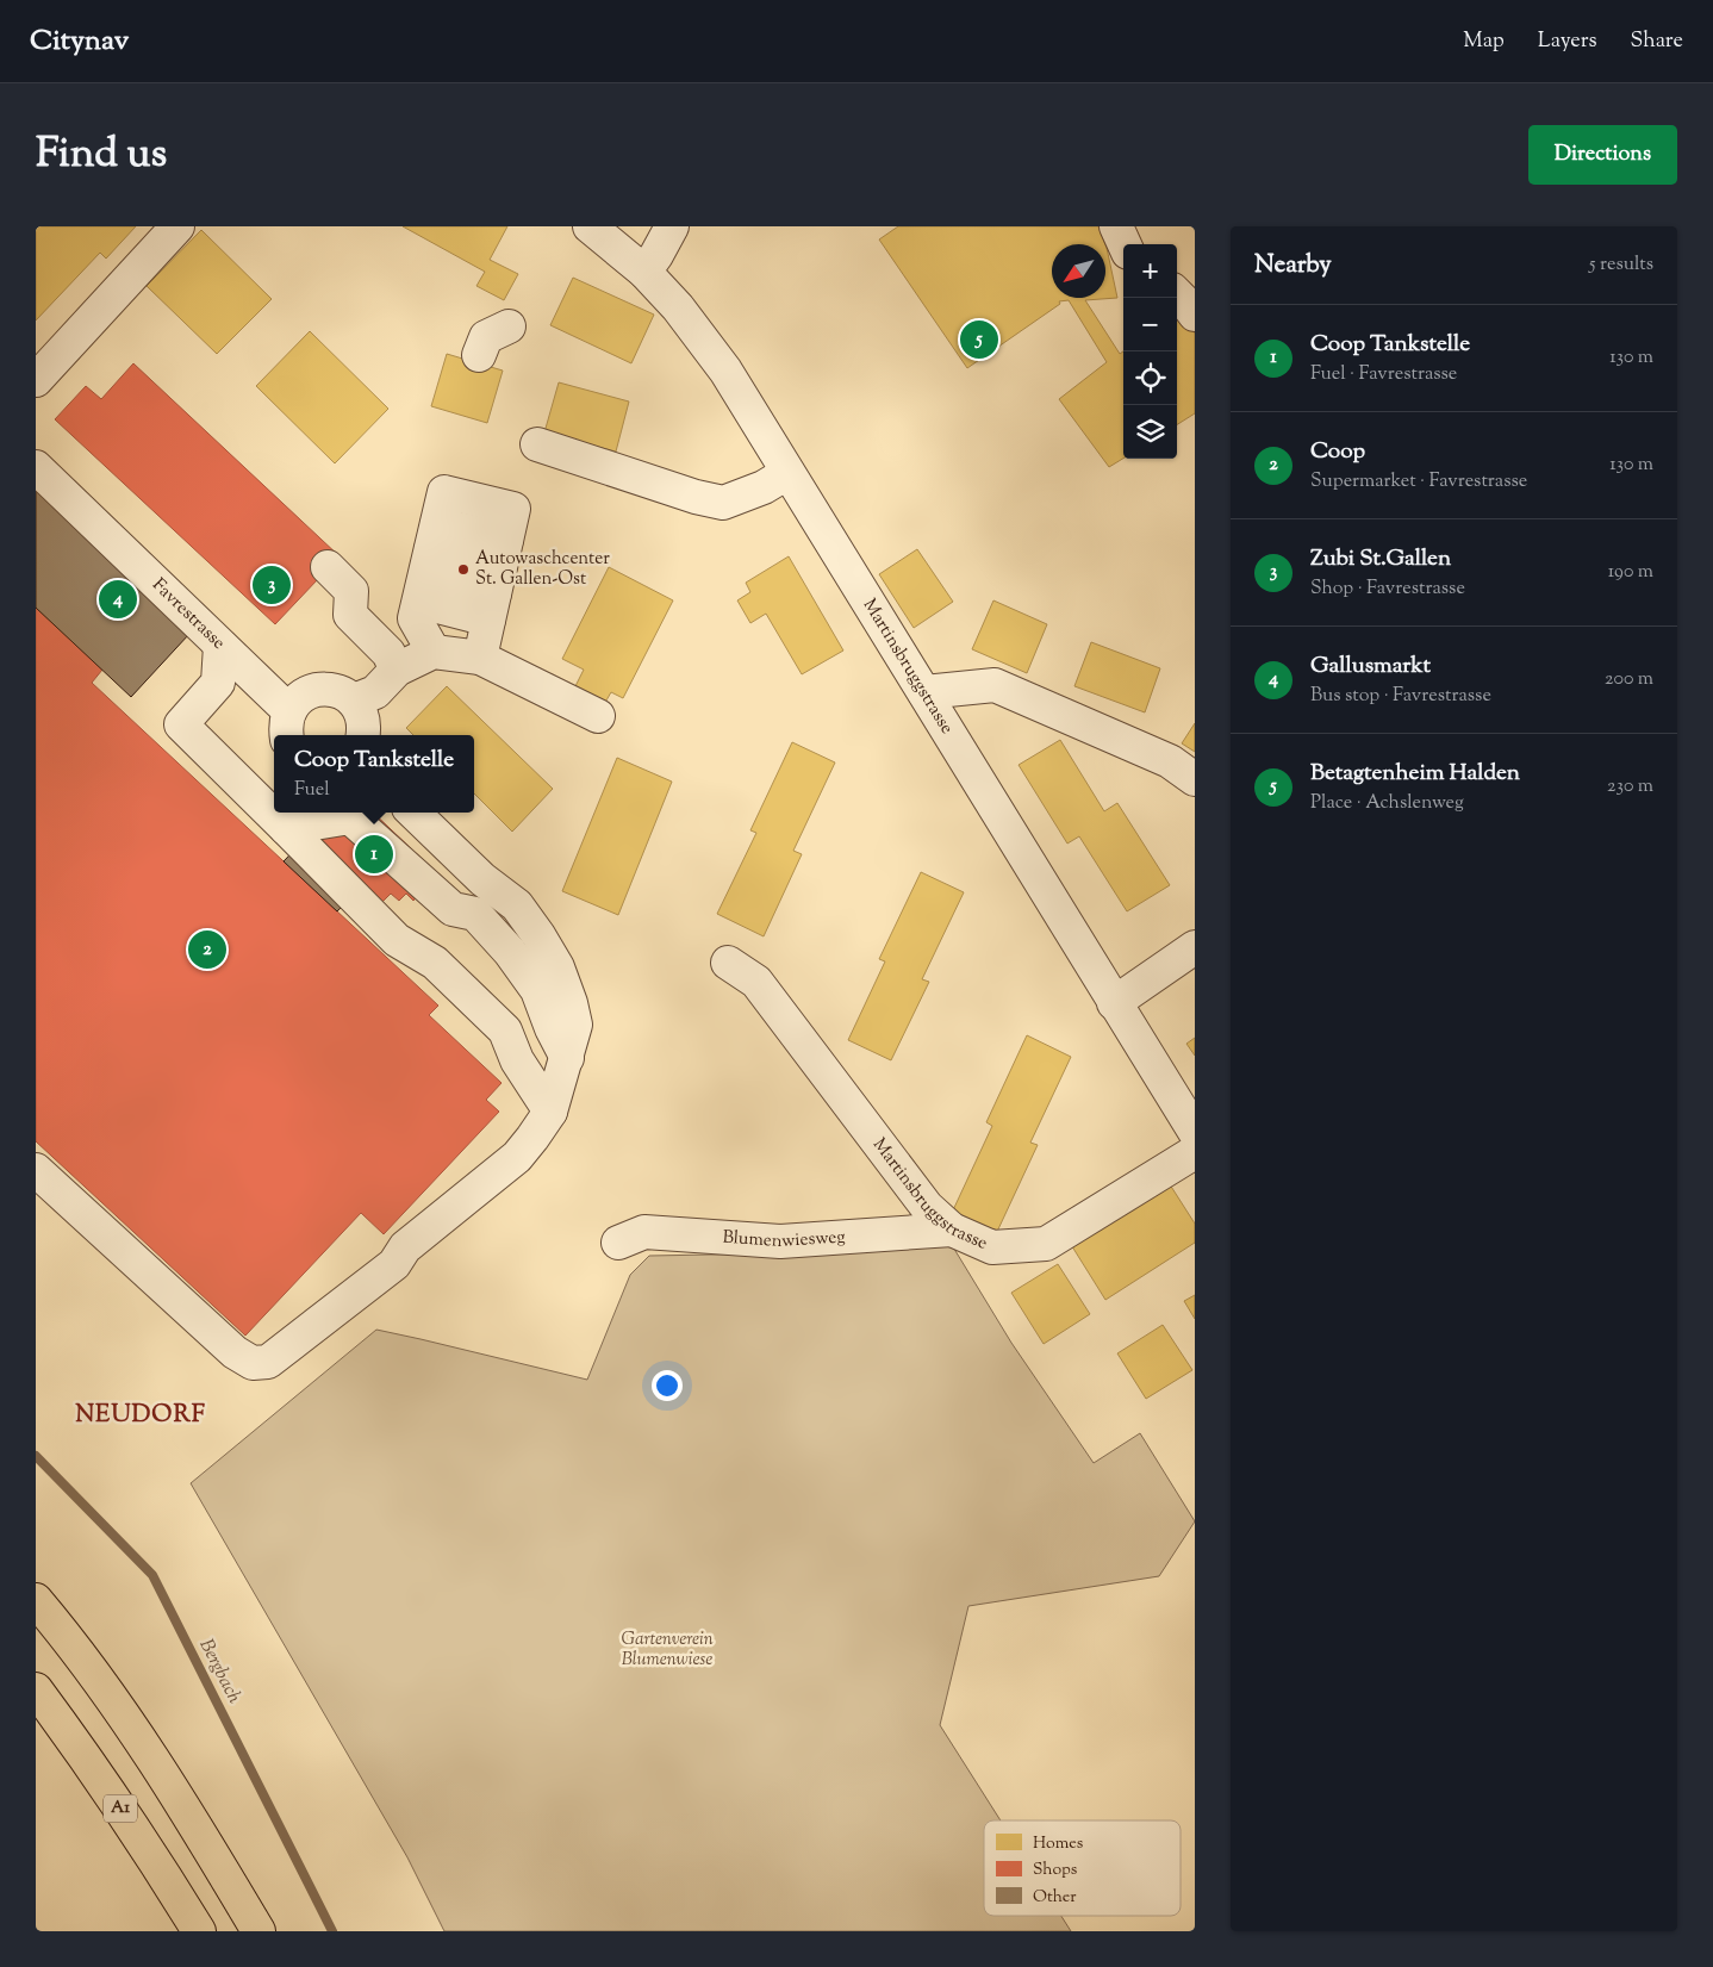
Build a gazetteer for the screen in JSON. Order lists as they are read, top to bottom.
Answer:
{
  "streets": {
    "highway": ["A1"],
    "street": ["Favrestrasse", "Martinsbruggstrasse", "Blumenwiesweg"]
  },
  "crossings": [
    ["Martinsbruggstrasse", "Blumenwiesweg"]
  ],
  "districts": ["NEUDORF"],
  "water": ["Bergbach"],
  "parks": ["Gartenverein Blumenwiese"],
  "places": ["Autowaschcenter St. Gallen-Ost"],
  "legend": ["Homes", "Shops", "Other"],
  "north": "bottom left",
  "page": {
    "header": "Citynav",
    "nav": ["Map", "Layers", "Share"],
    "title": "Find us",
    "buttons": "Directions",
    "heading": ["Nearby", "5 results"],
    "map_buttons": ["+", "−"],
    "list": [
      {
        "mark": "1",
        "name": "Coop Tankstelle",
        "note": "Fuel · Favrestrasse",
        "value": "130 m"
      },
      {
        "mark": "2",
        "name": "Coop",
        "note": "Supermarket · Favrestrasse",
        "value": "130 m"
      },
      {
        "mark": "3",
        "name": "Zubi St.Gallen",
        "note": "Shop · Favrestrasse",
        "value": "190 m"
      },
      {
        "mark": "4",
        "name": "Gallusmarkt",
        "note": "Bus stop · Favrestrasse",
        "value": "200 m"
      },
      {
        "mark": "5",
        "name": "Betagtenheim Halden",
        "note": "Place · Achslenweg",
        "value": "230 m"
      }
    ],
    "pins": [
      "5",
      "3",
      "4",
      "1",
      "2"
    ],
    "popup": ["Coop Tankstelle", "Fuel"]
  }
}
